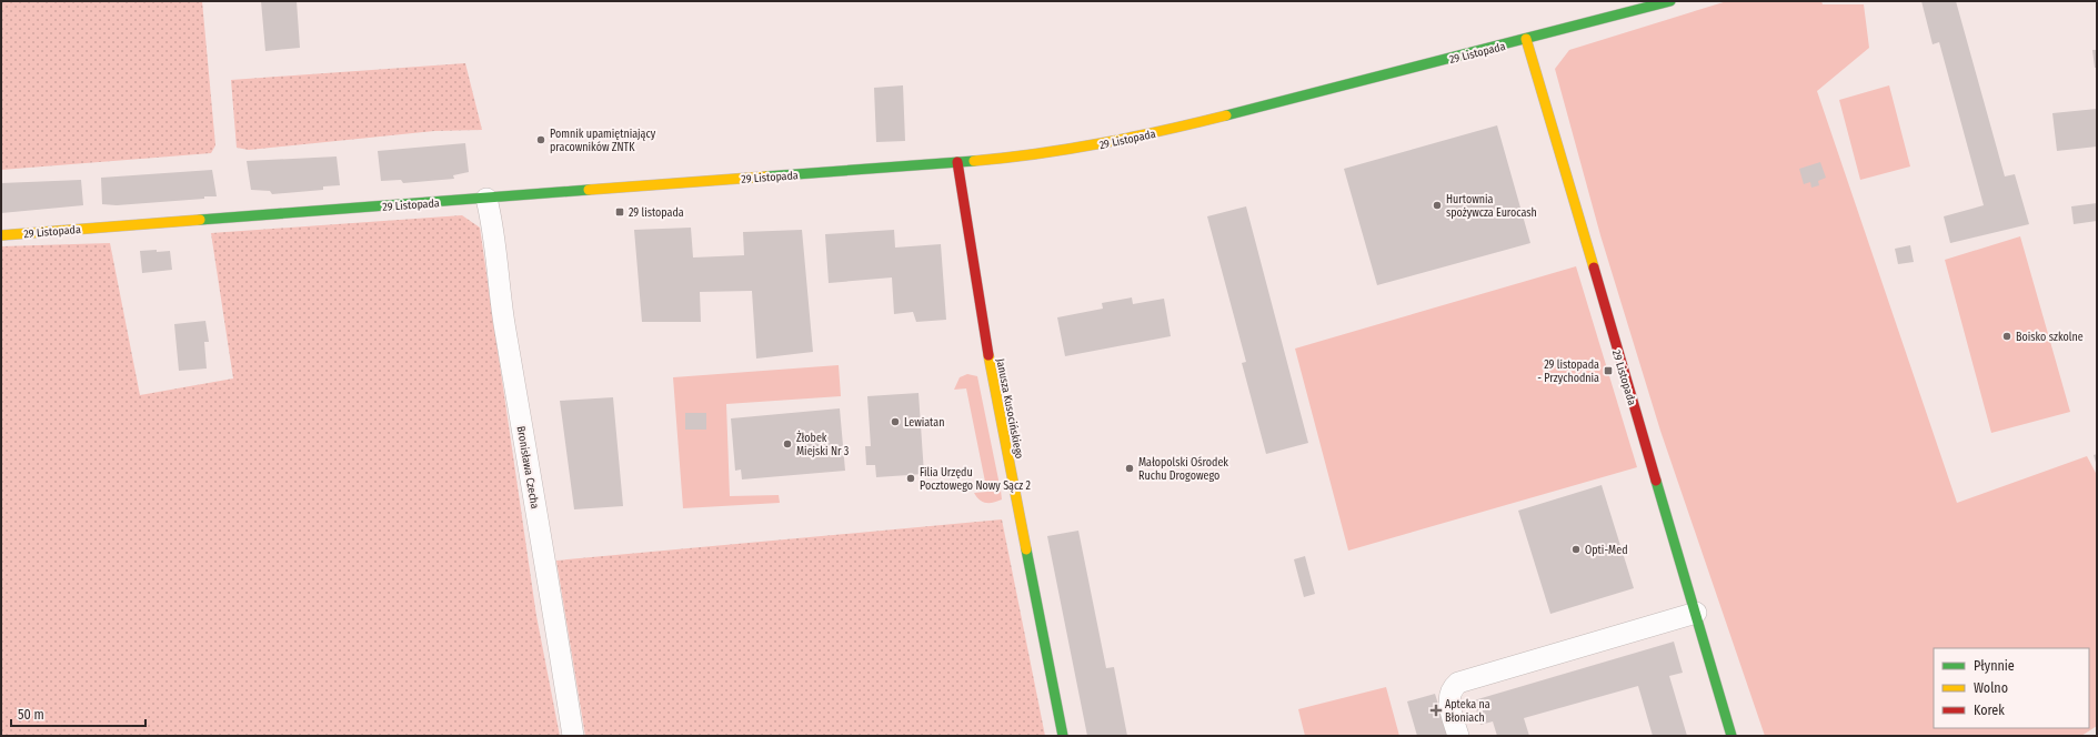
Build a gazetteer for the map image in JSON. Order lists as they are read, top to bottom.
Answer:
{
  "streets": {
    "street": ["29 Listopada", "Janusza Kusocińskiego", "Bronisława Czecha"]
  },
  "crossings": [
    ["29 Listopada", "Janusza Kusocińskiego"],
    ["29 Listopada", "Bronisława Czecha"]
  ],
  "places": {
    "other": [
      "Pomnik upamiętniający pracowników ZNTK",
      "Hurtownia spożywcza Eurocash",
      "Boisko szkolne",
      "Lewiatan",
      "Żłobek Miejski Nr 3",
      "Małopolski Ośrodek Ruchu Drogowego",
      "Filia Urzędu Pocztowego Nowy Sącz 2",
      "Opti-Med"
    ],
    "transit": ["29 listopada", "29 listopada - Przychodnia"],
    "health": ["Apteka na Błoniach"]
  },
  "legend": ["Płynnie", "Wolno", "Korek"],
  "scale_bar": "50 m"
}
